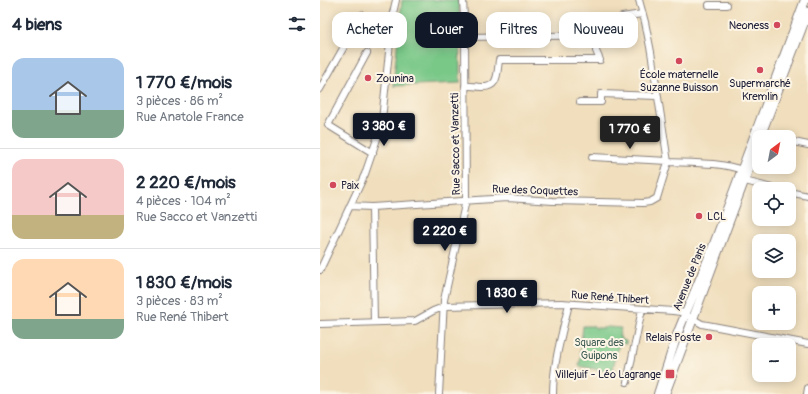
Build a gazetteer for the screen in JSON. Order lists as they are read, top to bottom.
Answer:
{
  "streets": {
    "main road": ["Avenue de Paris"],
    "street": ["Rue Sacco et Vanzetti", "Rue des Coquettes", "Rue René Thibert"]
  },
  "crossings": [
    ["Rue Sacco et Vanzetti", "Rue des Coquettes"],
    ["Rue Sacco et Vanzetti", "Rue René Thibert"],
    ["Avenue de Paris", "Rue René Thibert"]
  ],
  "parks": ["Square des Guipons"],
  "places": {
    "other": [
      "Neoness",
      "École maternelle Suzanne Buisson",
      "Supermarché Kremlin",
      "Zounina",
      "Paix",
      "LCL",
      "Relais Poste"
    ],
    "transit": ["Villejuif - Léo Lagrange"]
  },
  "north": "top right",
  "page": {
    "heading": "4 biens",
    "chip": [
      "Acheter",
      "Louer",
      "Filtres",
      "Nouveau"
    ],
    "list": [
      {
        "name": "1 770 €/mois",
        "note": "3 pièces · 86 m² · Rue Anatole France"
      },
      {
        "name": "2 220 €/mois",
        "note": "4 pièces · 104 m² · Rue Sacco et Vanzetti"
      },
      {
        "name": "1 830 €/mois",
        "note": "3 pièces · 83 m² · Rue René Thibert"
      }
    ],
    "price": [
      "3 380 €",
      "1 770 €",
      "2 220 €",
      "1 830 €"
    ],
    "map_buttons": ["+", "−"]
  }
}
